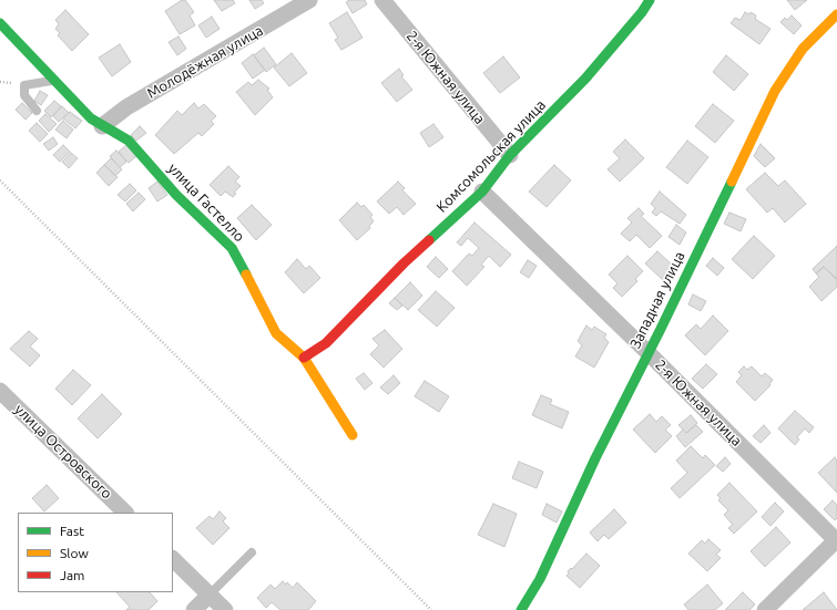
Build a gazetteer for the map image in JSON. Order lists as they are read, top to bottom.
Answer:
{
  "streets": {
    "street": [
      "Молодёжная улица",
      "2-я Южная улица",
      "Комсомольская улица",
      "улица Гастелло",
      "Западная улица",
      "улица Островского"
    ]
  },
  "crossings": [
    ["Молодёжная улица", "улица Гастелло"],
    ["2-я Южная улица", "Комсомольская улица"],
    ["2-я Южная улица", "Западная улица"],
    ["Комсомольская улица", "улица Гастелло"]
  ],
  "legend": ["Fast", "Slow", "Jam"]
}
